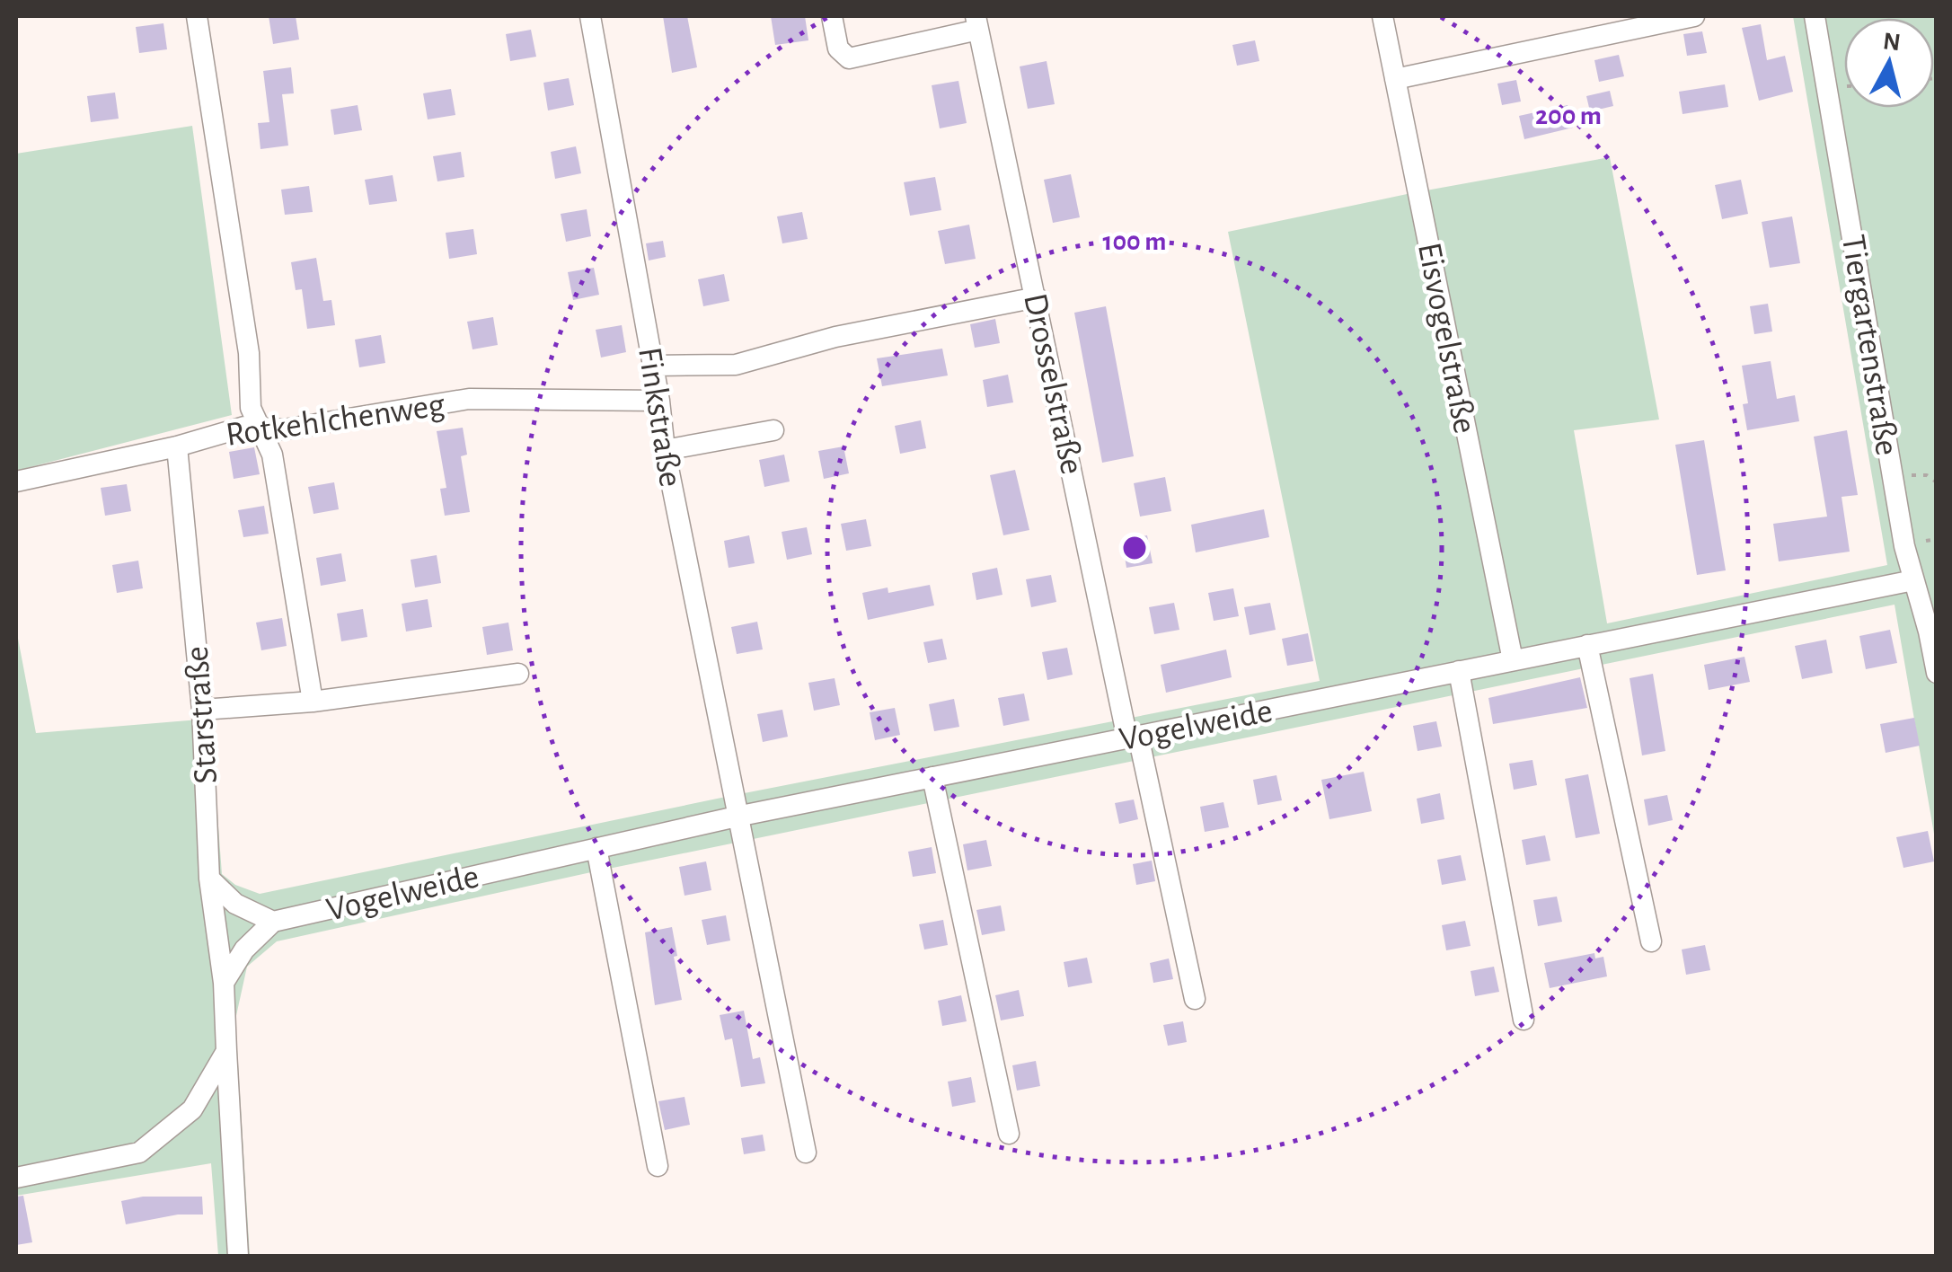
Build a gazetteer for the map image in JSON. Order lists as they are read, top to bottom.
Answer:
{
  "streets": {
    "street": [
      "Eisvogelstraße",
      "Tiergartenstraße",
      "Drosselstraße",
      "Finkstraße",
      "Rotkehlchenweg",
      "Starstraße",
      "Vogelweide"
    ]
  },
  "crossings": [
    ["Eisvogelstraße", "Vogelweide"],
    ["Tiergartenstraße", "Vogelweide"],
    ["Drosselstraße", "Vogelweide"],
    ["Finkstraße", "Rotkehlchenweg"],
    ["Finkstraße", "Vogelweide"],
    ["Rotkehlchenweg", "Starstraße"]
  ],
  "north": "top",
  "rings": ["200 m", "100 m"]
}
